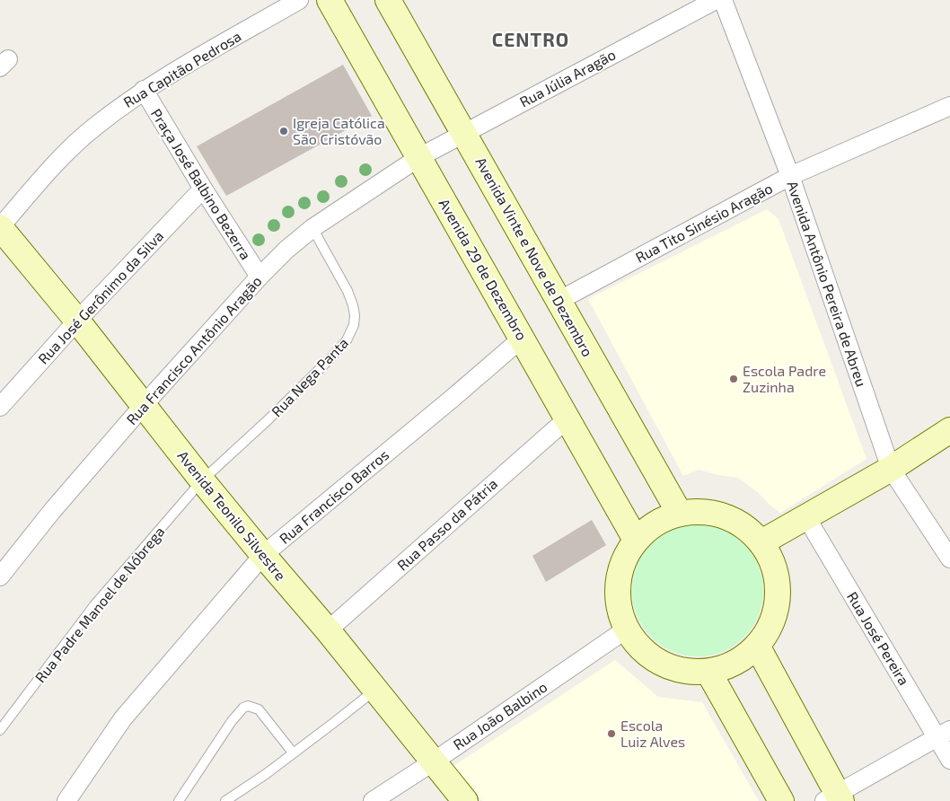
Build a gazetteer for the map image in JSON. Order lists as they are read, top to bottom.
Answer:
{
  "streets": {
    "main road": ["Avenida Vinte e Nove de Dezembro", "Avenida 29 de Dezembro", "Avenida Teonilo Silvestre"],
    "street": [
      "Rua Capitão Pedrosa",
      "Rua Júlia Aragão",
      "Praça José Balbino Bezerra",
      "Rua Tito Sinésio Aragão",
      "Avenida Antônio Pereira de Abreu",
      "Rua José Gerônimo da Silva",
      "Rua Francisco Antônio Aragão",
      "Rua Francisco Barros",
      "Rua Passo da Pátria",
      "Rua José Pereira",
      "Rua João Balbino"
    ],
    "lane": ["Rua Nega Panta", "Rua Padre Manoel de Nóbrega"]
  },
  "crossings": [
    ["Rua Capitão Pedrosa", "Praça José Balbino Bezerra"],
    ["Rua Capitão Pedrosa", "Avenida Teonilo Silvestre"],
    ["Rua Júlia Aragão", "Avenida Vinte e Nove de Dezembro"],
    ["Rua Júlia Aragão", "Avenida 29 de Dezembro"],
    ["Rua Júlia Aragão", "Rua Francisco Antônio Aragão"],
    ["Praça José Balbino Bezerra", "Rua José Gerônimo da Silva"],
    ["Praça José Balbino Bezerra", "Rua Francisco Antônio Aragão"],
    ["Rua Tito Sinésio Aragão", "Avenida Vinte e Nove de Dezembro"],
    ["Rua Tito Sinésio Aragão", "Avenida Antônio Pereira de Abreu"],
    ["Avenida Vinte e Nove de Dezembro", "Avenida 29 de Dezembro"],
    ["Avenida Vinte e Nove de Dezembro", "Rua João Balbino"],
    ["Avenida 29 de Dezembro", "Rua Francisco Antônio Aragão"],
    ["Avenida 29 de Dezembro", "Rua Francisco Barros"],
    ["Avenida 29 de Dezembro", "Rua Passo da Pátria"],
    ["Avenida 29 de Dezembro", "Rua João Balbino"],
    ["Rua José Gerônimo da Silva", "Avenida Teonilo Silvestre"],
    ["Rua Francisco Antônio Aragão", "Rua Nega Panta"],
    ["Rua Francisco Antônio Aragão", "Avenida Teonilo Silvestre"],
    ["Rua Nega Panta", "Avenida Teonilo Silvestre"],
    ["Rua Nega Panta", "Rua Padre Manoel de Nóbrega"],
    ["Rua Francisco Barros", "Avenida Teonilo Silvestre"],
    ["Avenida Teonilo Silvestre", "Rua Passo da Pátria"],
    ["Avenida Teonilo Silvestre", "Rua Padre Manoel de Nóbrega"],
    ["Avenida Teonilo Silvestre", "Rua João Balbino"]
  ],
  "districts": ["CENTRO"],
  "places": ["Igreja Católica São Cristóvão", "Escola Padre Zuzinha", "Escola Luiz Alves"]
}
